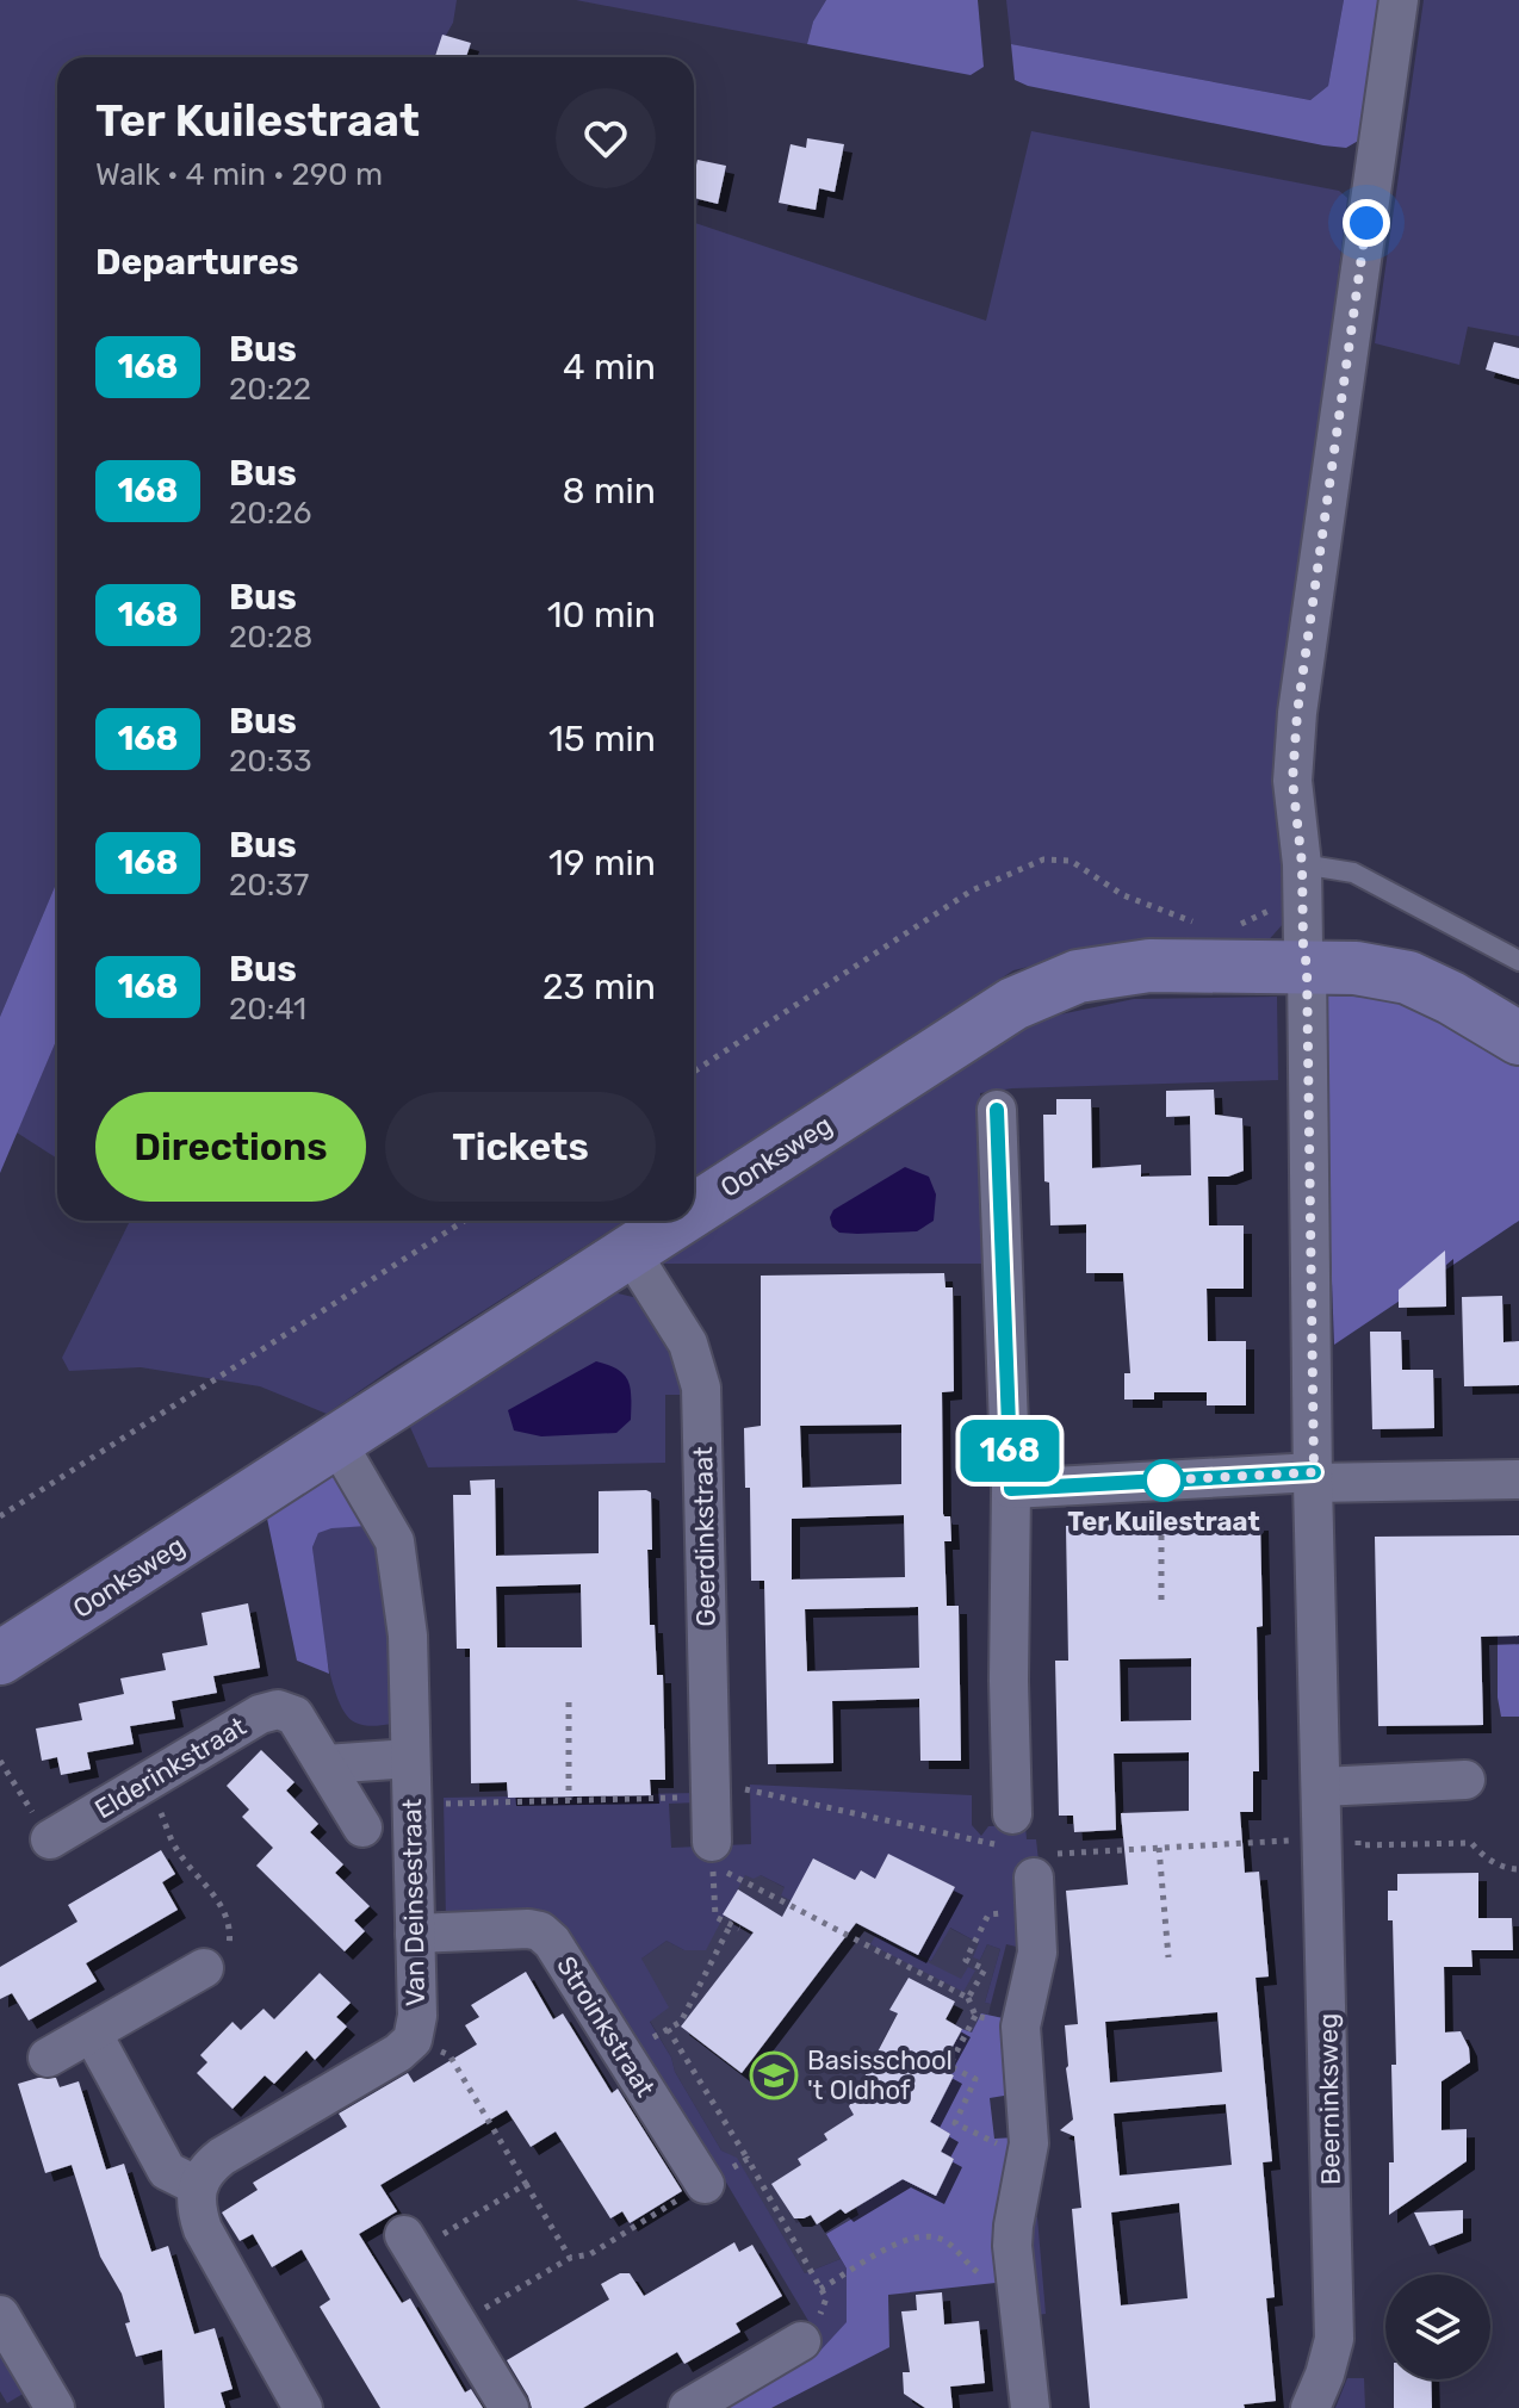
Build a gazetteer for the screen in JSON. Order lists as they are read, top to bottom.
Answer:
{
  "streets": {
    "main road": ["Oonksweg"],
    "street": [
      "Geerdinkstraat",
      "Elderinkstraat",
      "Van Deinsestraat",
      "Stroinkstraat",
      "Beerninksweg"
    ]
  },
  "crossings": [
    ["Oonksweg", "Geerdinkstraat"],
    ["Oonksweg", "Van Deinsestraat"],
    ["Oonksweg", "Beerninksweg"],
    ["Van Deinsestraat", "Stroinkstraat"]
  ],
  "places": {
    "other": ["Ter Kuilestraat"],
    "school or university": ["Basisschool 't Oldhof"]
  },
  "lines": ["bus line 168"],
  "page": {
    "on_map": "168",
    "heading": [
      ["Ter Kuilestraat", "Walk · 4 min · 290 m"],
      "Departures"
    ],
    "list": [
      {
        "mark": "168",
        "name": "Bus",
        "note": "20:22",
        "value": "4 min"
      },
      {
        "mark": "168",
        "name": "Bus",
        "note": "20:26",
        "value": "8 min"
      },
      {
        "mark": "168",
        "name": "Bus",
        "note": "20:28",
        "value": "10 min"
      },
      {
        "mark": "168",
        "name": "Bus",
        "note": "20:33",
        "value": "15 min"
      },
      {
        "mark": "168",
        "name": "Bus",
        "note": "20:37",
        "value": "19 min"
      },
      {
        "mark": "168",
        "name": "Bus",
        "note": "20:41",
        "value": "23 min"
      }
    ],
    "buttons": ["Directions", "Tickets"]
  }
}
